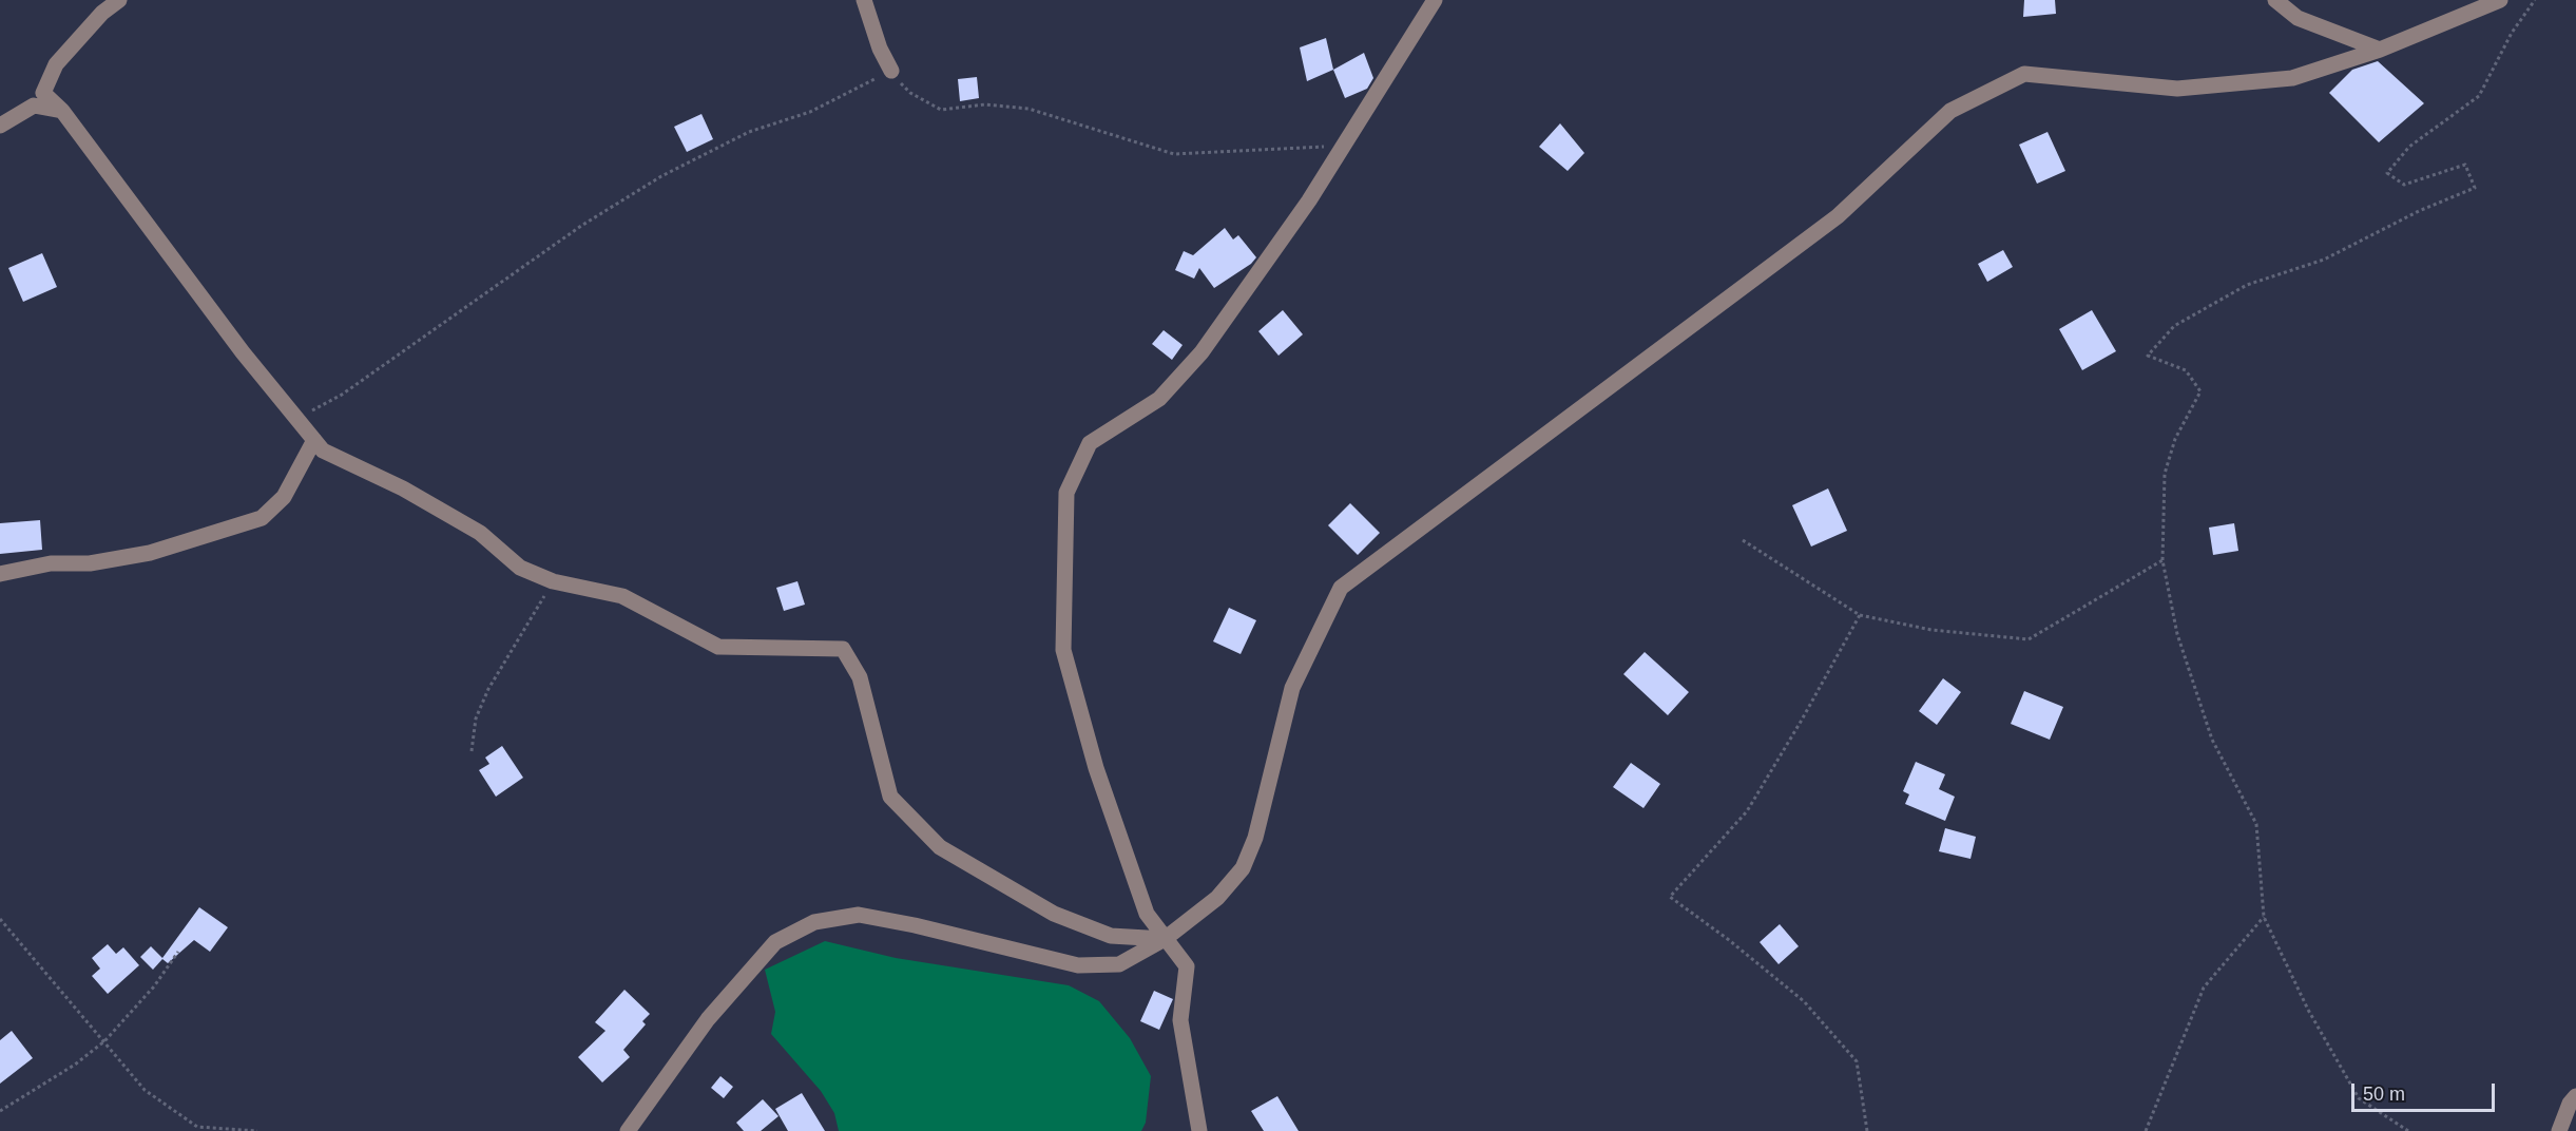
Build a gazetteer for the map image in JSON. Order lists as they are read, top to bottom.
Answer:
{
  "scale_bar": "50 m"
}
